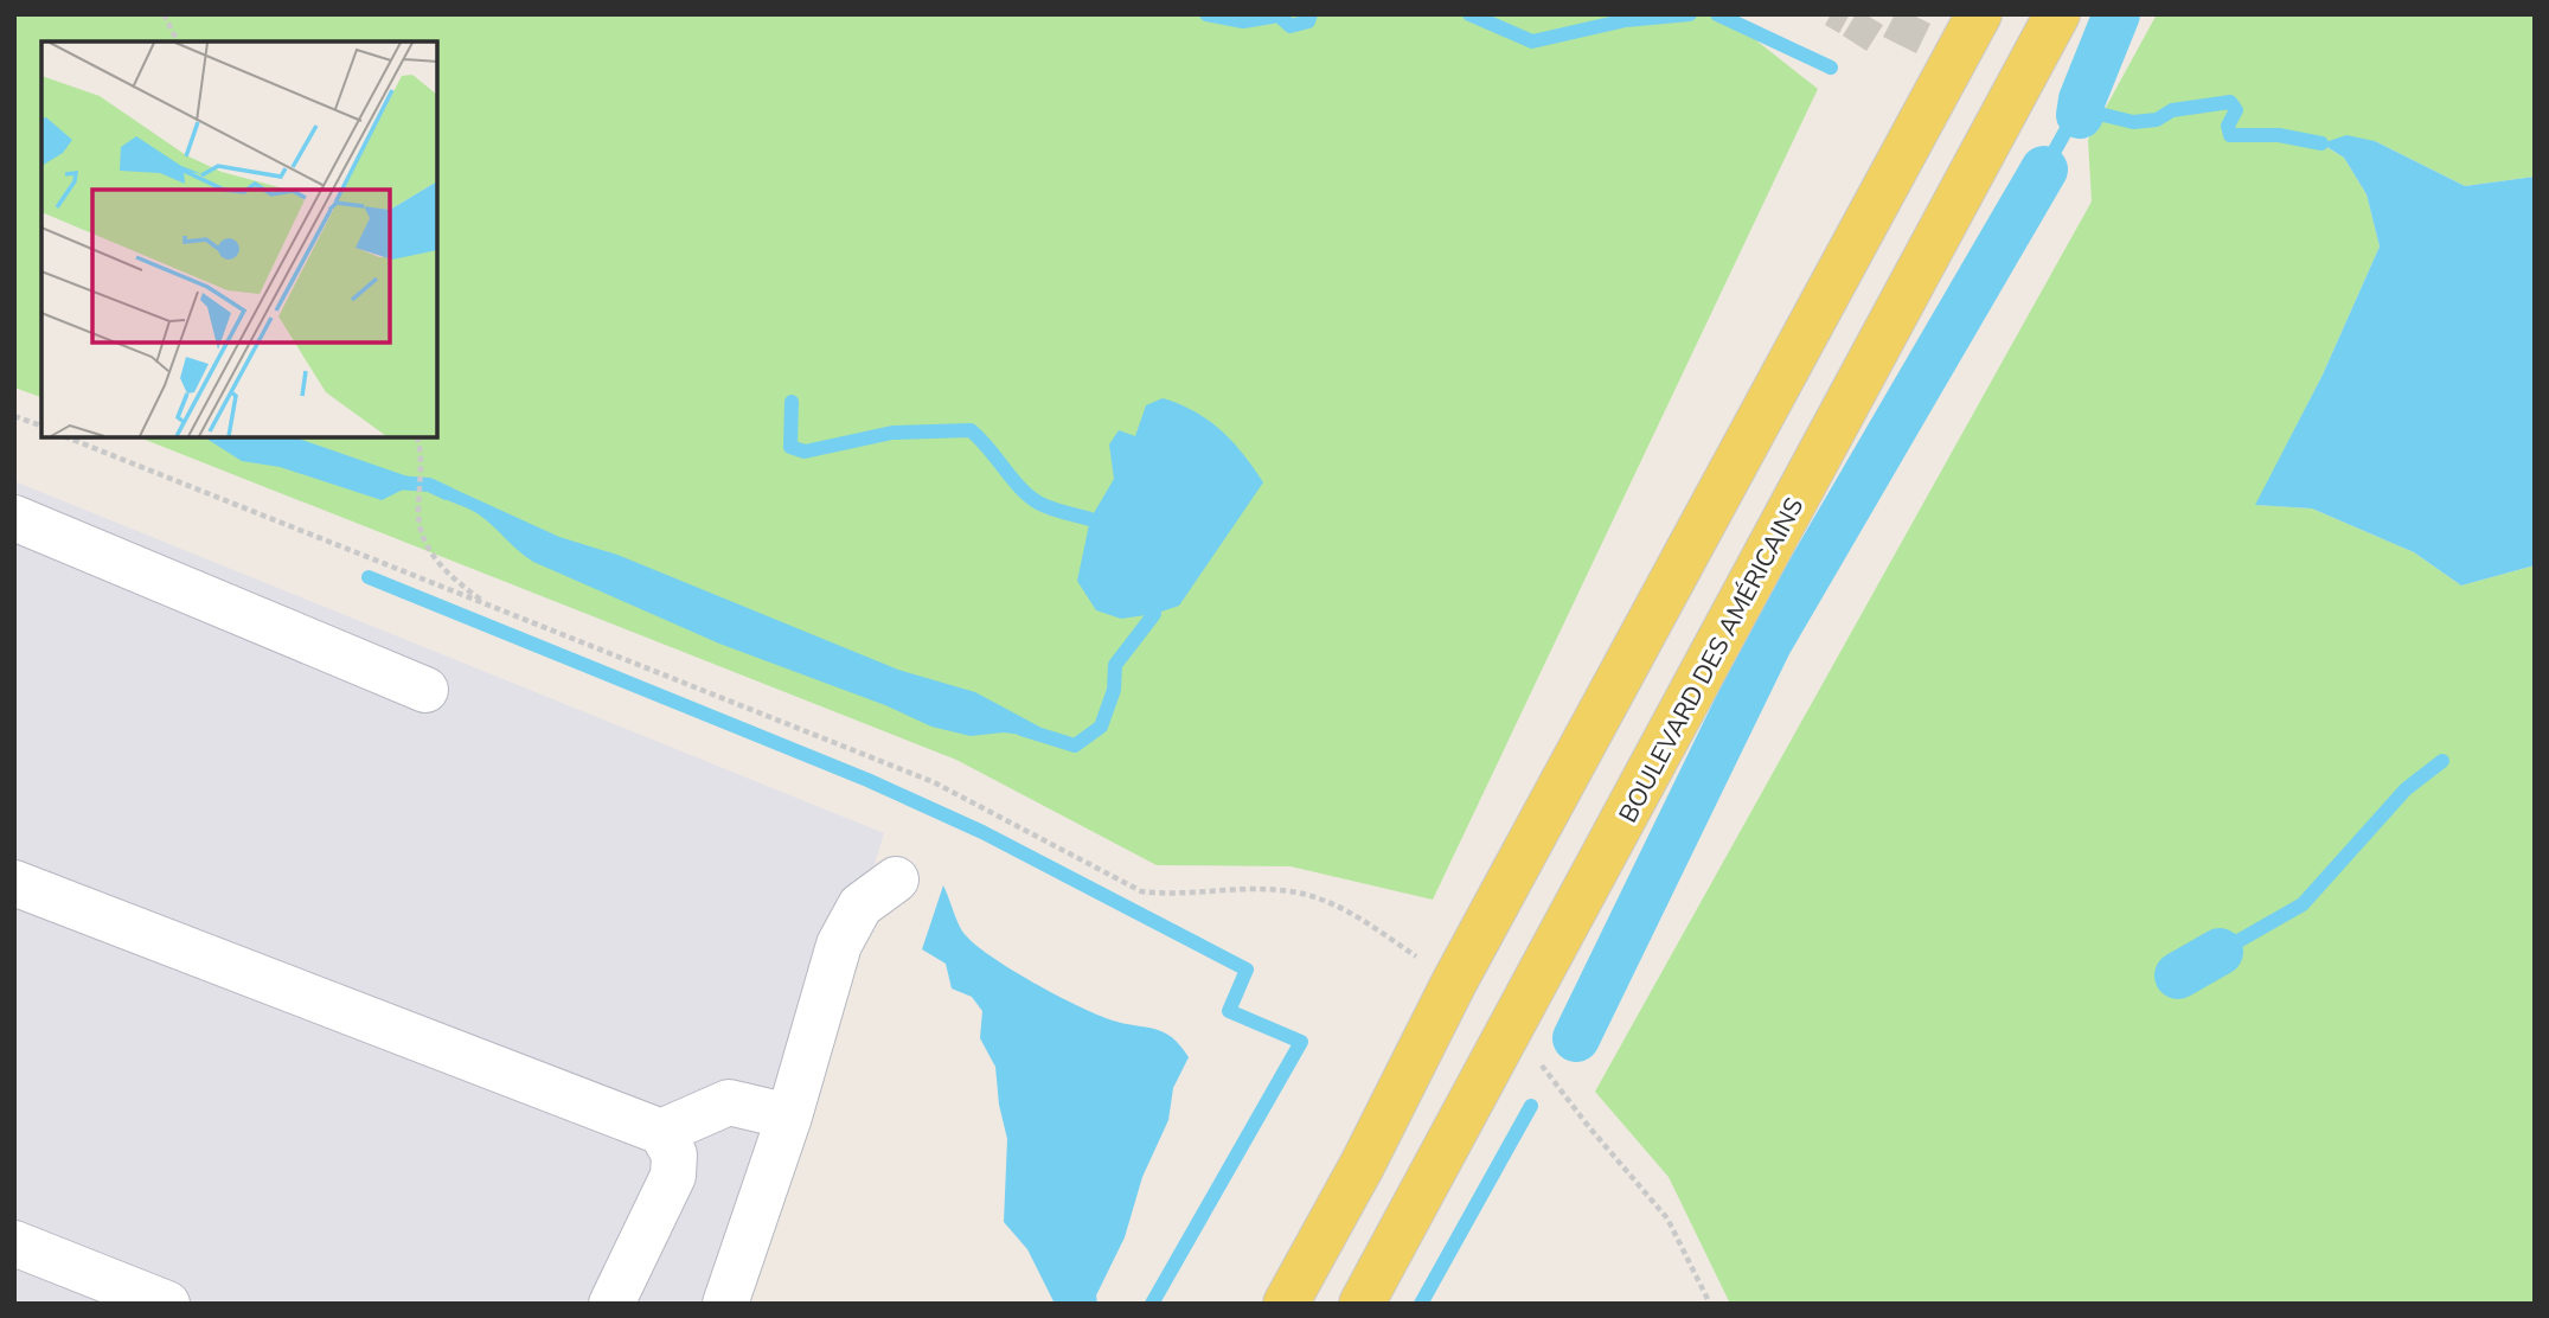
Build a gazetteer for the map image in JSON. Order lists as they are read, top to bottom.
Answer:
{
  "streets": {
    "main road": ["BOULEVARD DES AMÉRICAINS"]
  }
}
